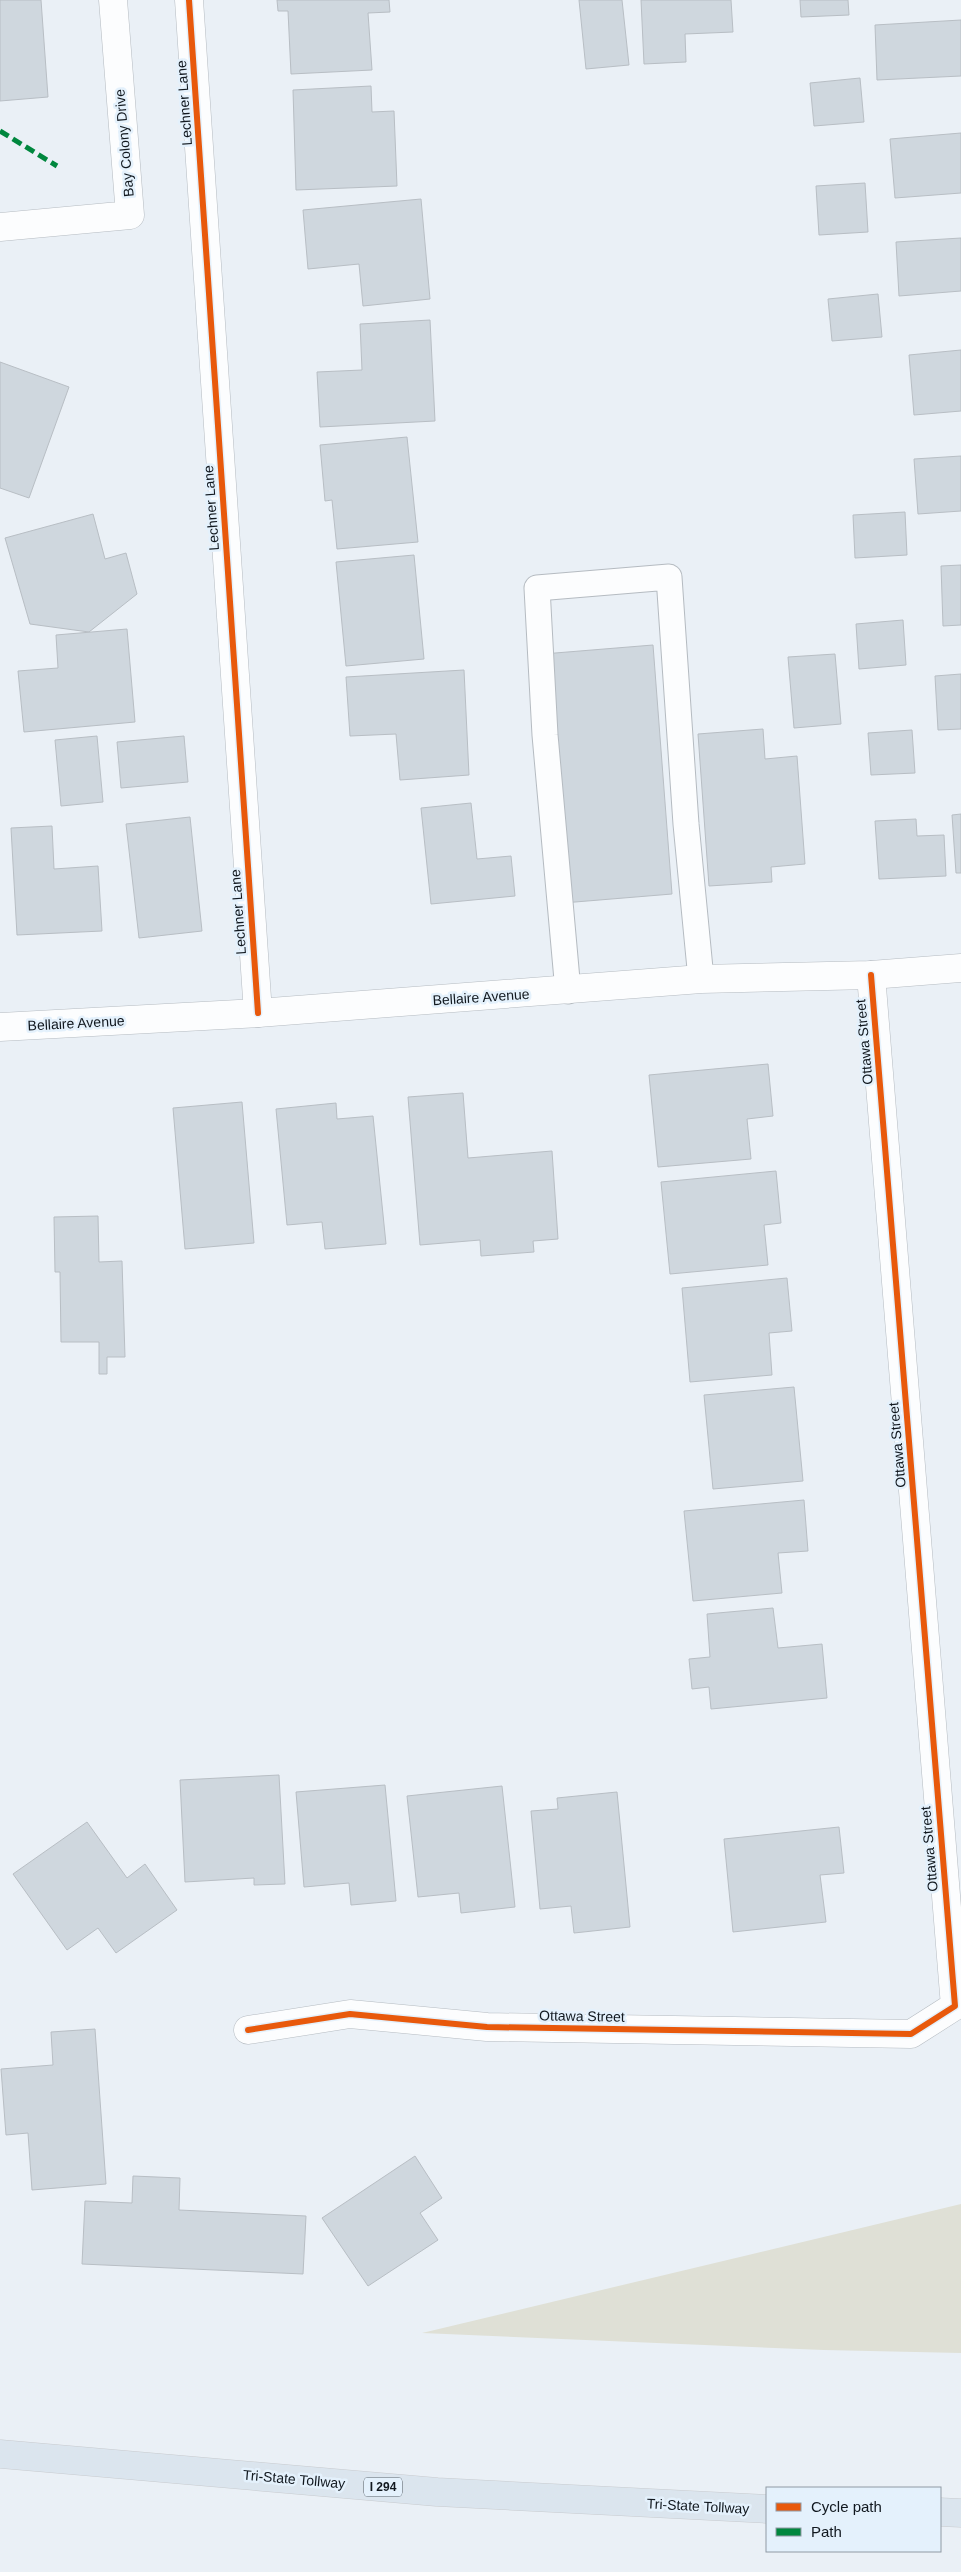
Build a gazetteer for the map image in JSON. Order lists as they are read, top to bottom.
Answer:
{
  "streets": {
    "highway": ["Tri-State Tollway", "I 294"],
    "street": [
      "Lechner Lane",
      "Bay Colony Drive",
      "Bellaire Avenue",
      "Ottawa Street"
    ]
  },
  "crossings": [
    ["Lechner Lane", "Bellaire Avenue"],
    ["Bellaire Avenue", "Ottawa Street"]
  ],
  "legend": ["Cycle path", "Path"]
}
